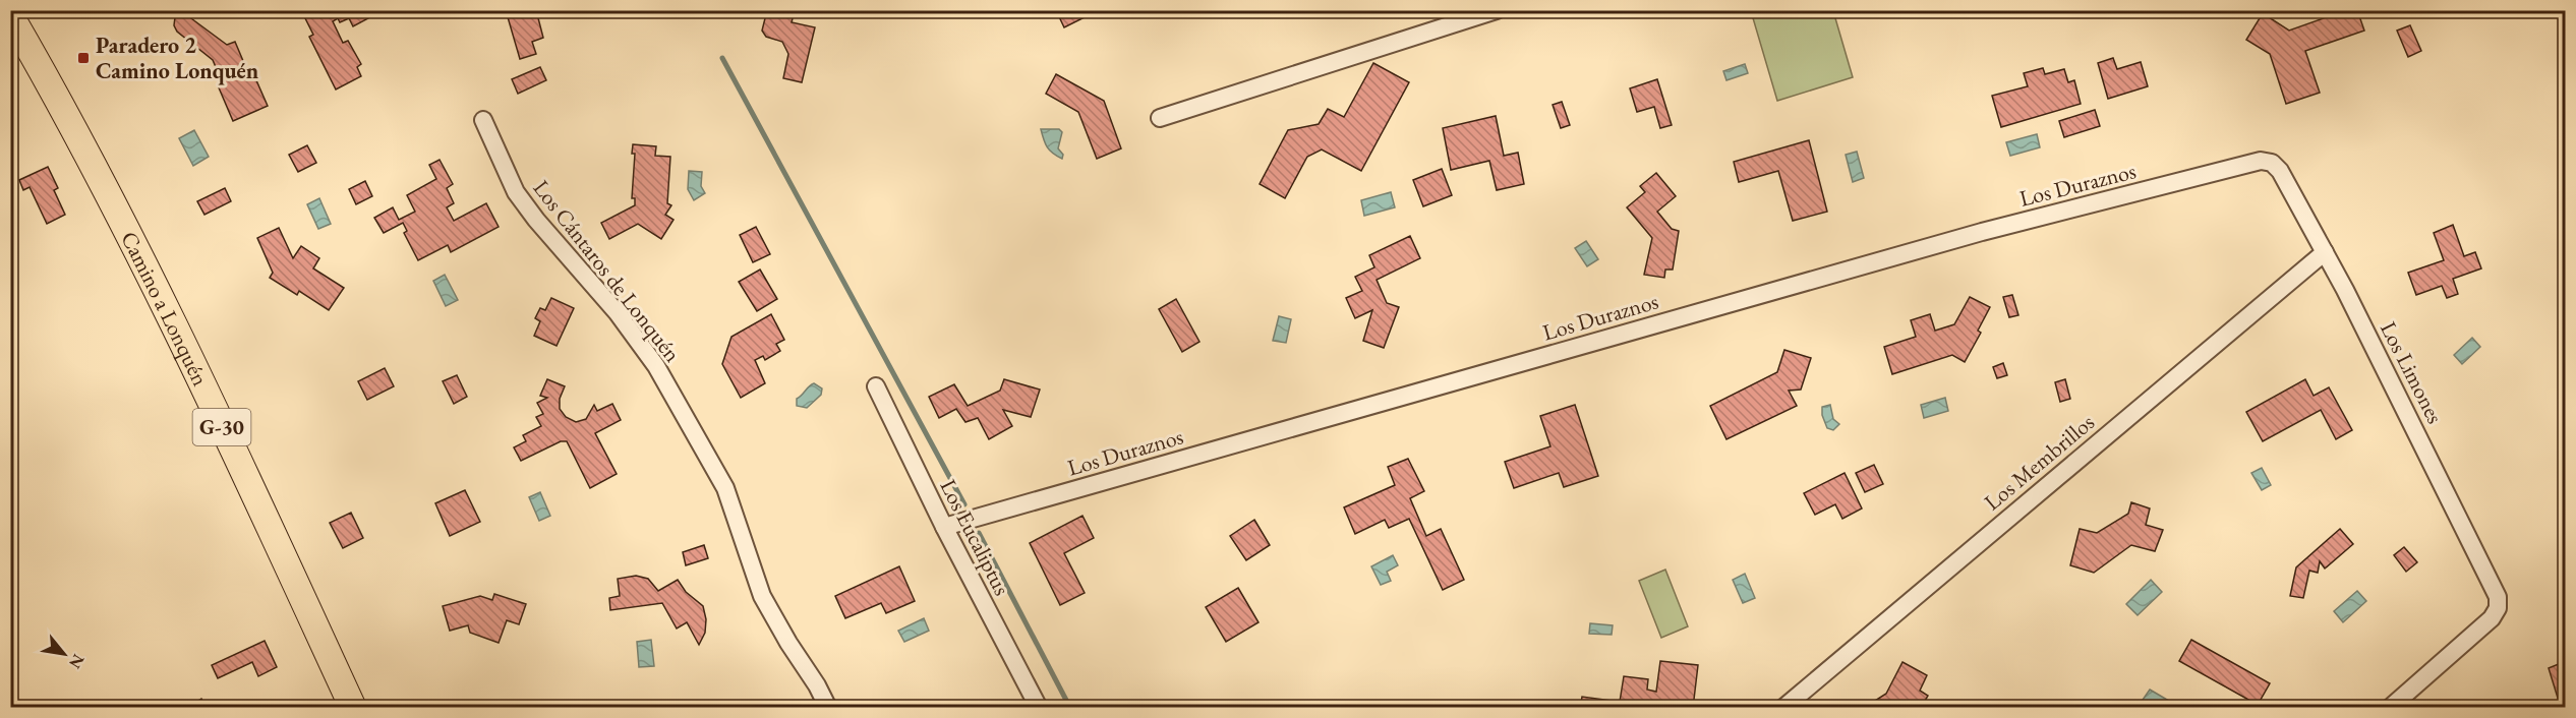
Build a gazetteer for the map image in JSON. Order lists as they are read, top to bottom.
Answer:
{
  "streets": {
    "main road": ["Camino a Lonquén", "G-30"],
    "street": [
      "Los Duraznos",
      "Los Cántaros de Lonquén",
      "Los Limones",
      "Los Membrillos",
      "Los Eucaliptus"
    ]
  },
  "crossings": [
    ["Los Duraznos", "Los Limones"],
    ["Los Duraznos", "Los Eucaliptus"],
    ["Los Limones", "Los Membrillos"]
  ],
  "places": {
    "transit": ["Paradero 2 Camino Lonquén"]
  },
  "north": "bottom right"
}
